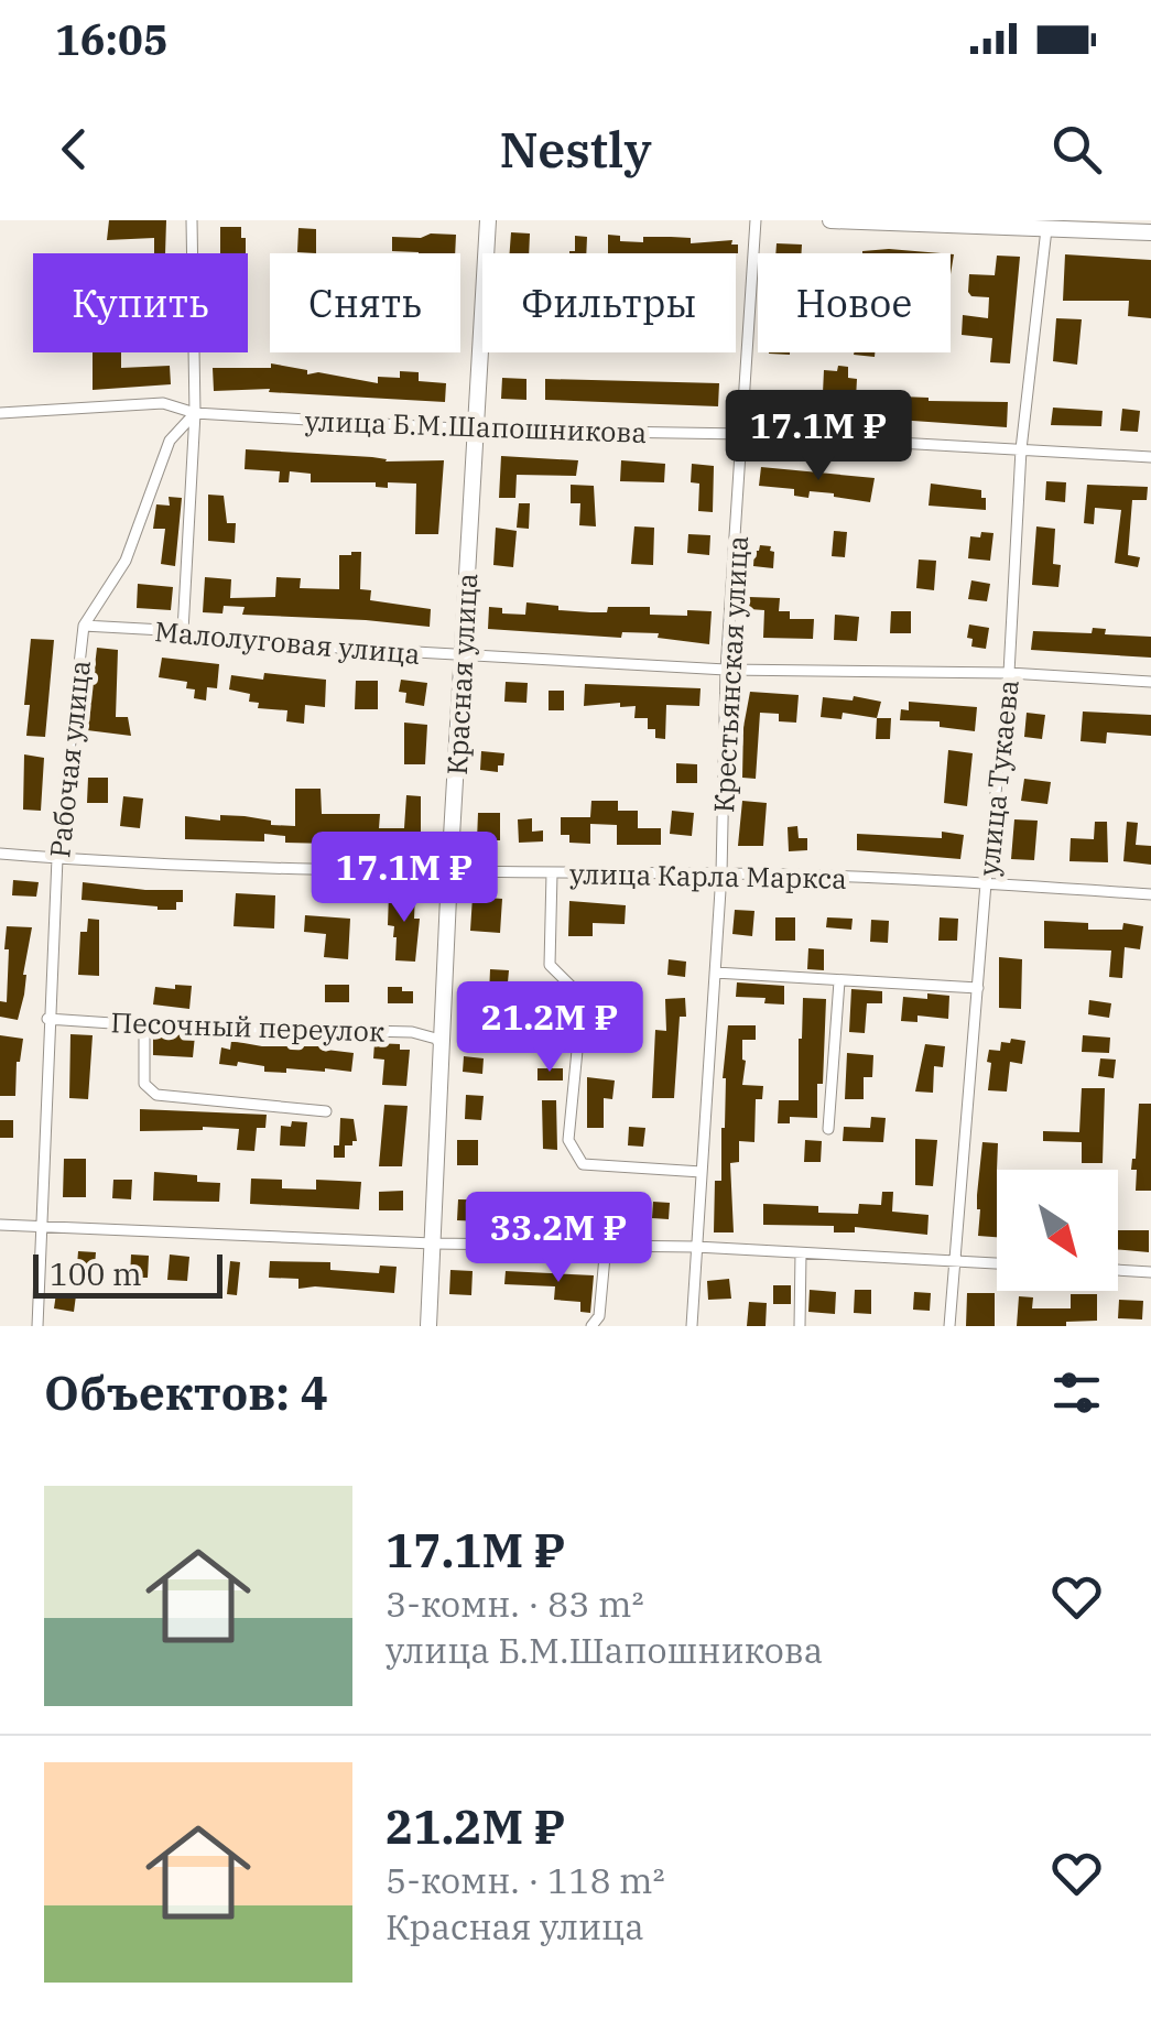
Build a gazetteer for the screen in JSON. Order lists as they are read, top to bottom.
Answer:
{
  "streets": {
    "street": [
      "улица Б.М.Шапошникова",
      "Малолуговая улица",
      "Красная улица",
      "Крестьянская улица",
      "Рабочая улица",
      "улица Тукаева",
      "улица Карла Маркса",
      "Песочный переулок"
    ]
  },
  "crossings": [
    ["улица Б.М.Шапошникова", "Красная улица"],
    ["улица Б.М.Шапошникова", "Крестьянская улица"],
    ["улица Б.М.Шапошникова", "Рабочая улица"],
    ["улица Б.М.Шапошникова", "улица Тукаева"],
    ["Малолуговая улица", "Красная улица"],
    ["Малолуговая улица", "Крестьянская улица"],
    ["Малолуговая улица", "Рабочая улица"],
    ["Малолуговая улица", "улица Тукаева"],
    ["Красная улица", "улица Карла Маркса"],
    ["Красная улица", "Песочный переулок"],
    ["Крестьянская улица", "улица Карла Маркса"],
    ["Рабочая улица", "улица Карла Маркса"],
    ["Рабочая улица", "Песочный переулок"],
    ["улица Тукаева", "улица Карла Маркса"]
  ],
  "scale_bar": "100 m",
  "north": "bottom right",
  "page": {
    "status": "16:05",
    "header": "Nestly",
    "chip": [
      "Купить",
      "Снять",
      "Фильтры",
      "Новое"
    ],
    "price": [
      "17.1M ₽",
      "17.1M ₽",
      "21.2M ₽",
      "33.2M ₽"
    ],
    "scale": "100 m",
    "heading": "Объектов: 4",
    "list": [
      {
        "name": "17.1M ₽",
        "note": "3-комн. · 83 m² · улица Б.М.Шапошникова"
      },
      {
        "name": "21.2M ₽",
        "note": "5-комн. · 118 m² · Красная улица"
      }
    ]
  }
}
